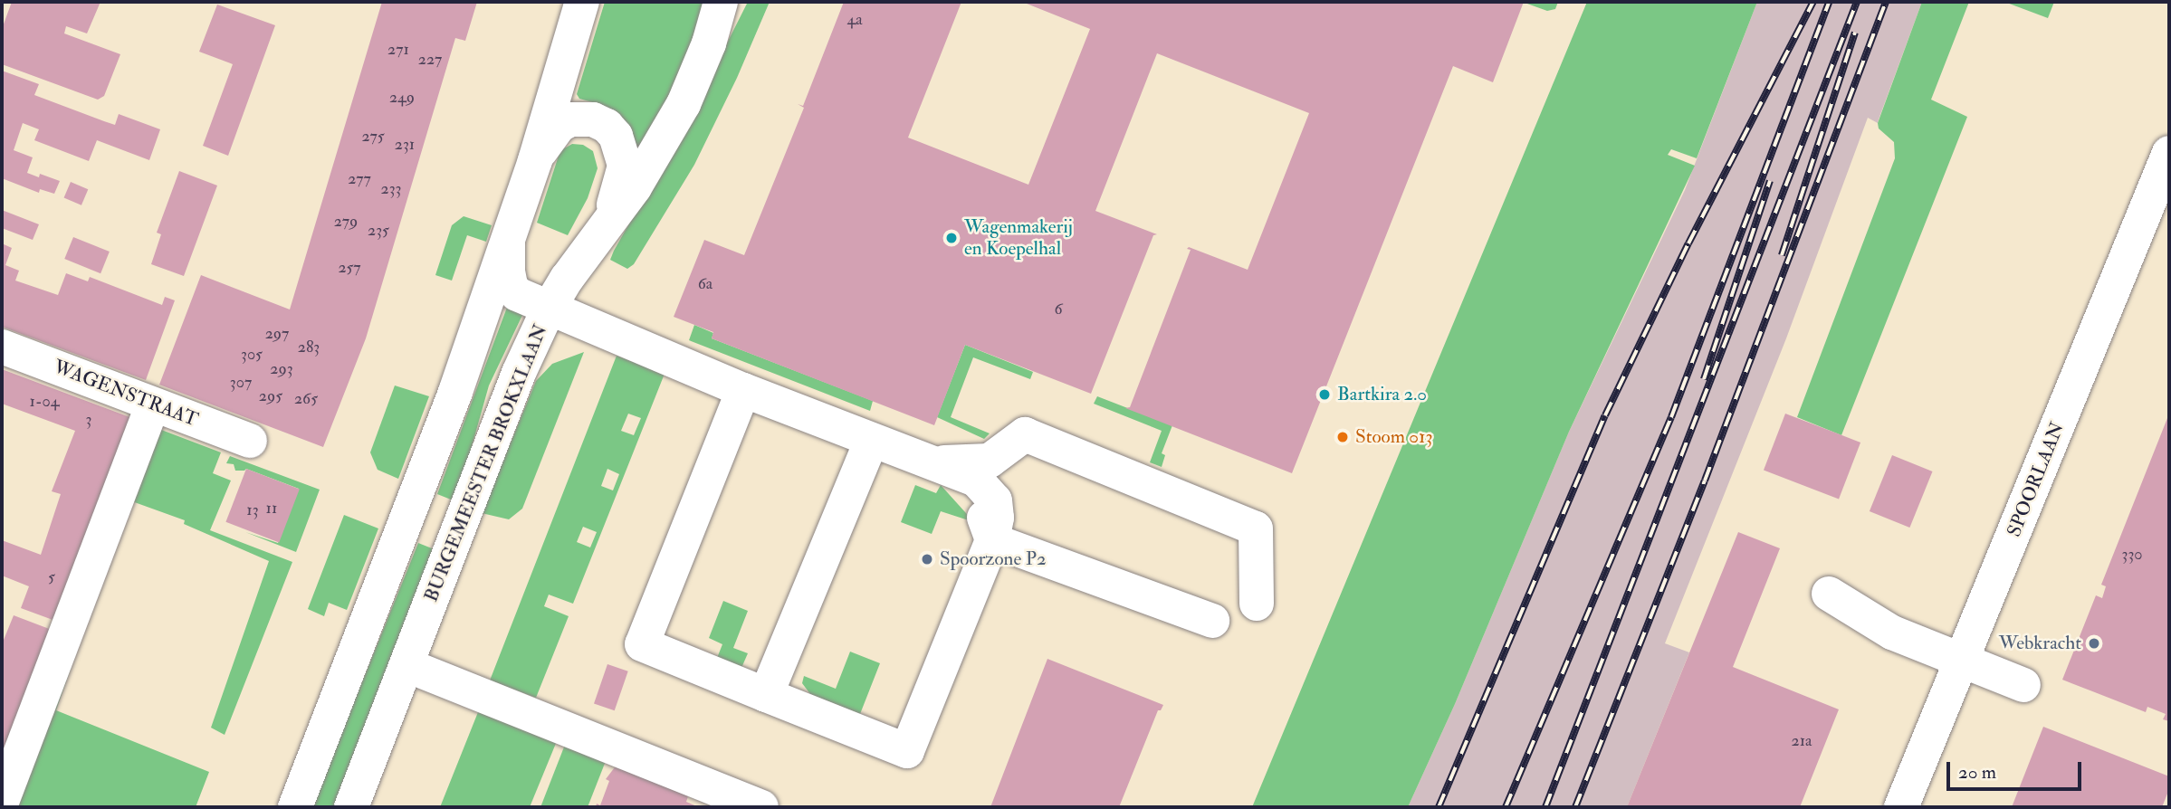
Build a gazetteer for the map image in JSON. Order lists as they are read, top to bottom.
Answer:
{
  "streets": {
    "street": ["WAGENSTRAAT", "BURGEMEESTER BROKXLAAN", "SPOORLAAN"]
  },
  "places": [
    "Wagenmakerij en Koepelhal",
    "Bartkira 2.0",
    "Stoom 013",
    "Spoorzone P2",
    "Webkracht"
  ],
  "house_numbers": [
    "4a",
    "271",
    "227",
    "249",
    "275",
    "231",
    "277",
    "233",
    "279",
    "235",
    "257",
    "6a",
    "6",
    "297",
    "283",
    "305",
    "293",
    "307",
    "295",
    "265",
    "1-04",
    "3",
    "11",
    "13",
    "330",
    "5",
    "21a"
  ],
  "scale_bar": "20 m"
}
